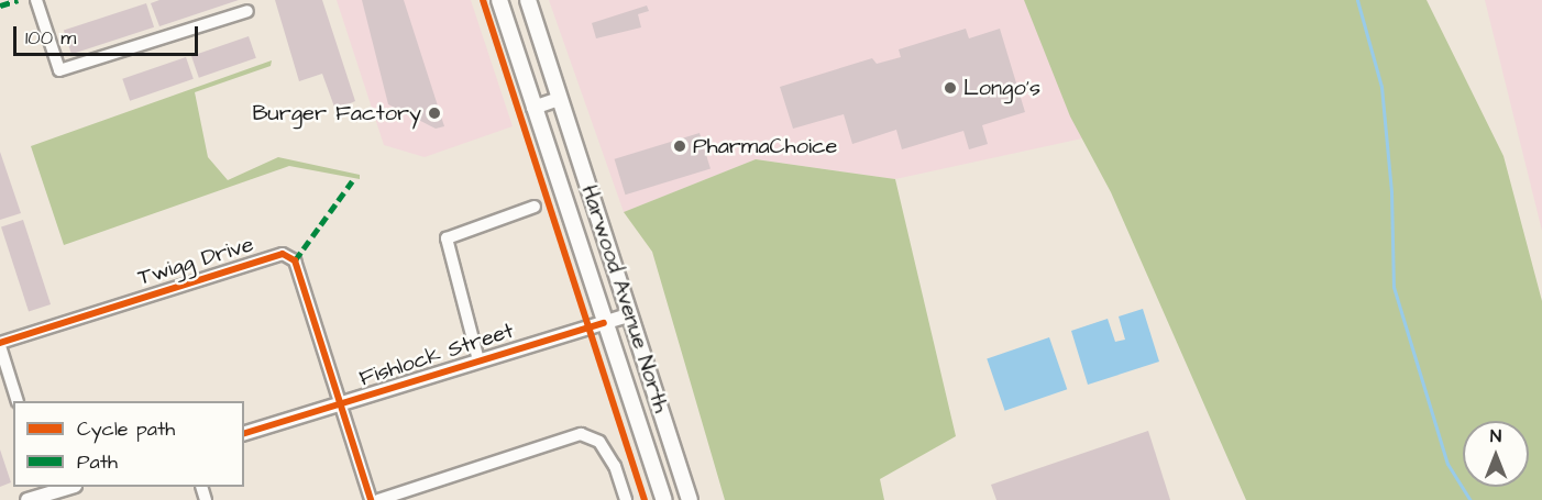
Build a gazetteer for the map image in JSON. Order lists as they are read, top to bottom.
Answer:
{
  "streets": {
    "main road": ["Harwood Avenue North"],
    "street": ["Twigg Drive", "Fishlock Street"]
  },
  "crossings": [
    ["Twigg Drive", "Fishlock Street"],
    ["Harwood Avenue North", "Fishlock Street"]
  ],
  "places": ["Longo's", "Burger Factory", "PharmaChoice"],
  "legend": ["Cycle path", "Path"],
  "scale_bar": "100 m",
  "north": "top"
}
